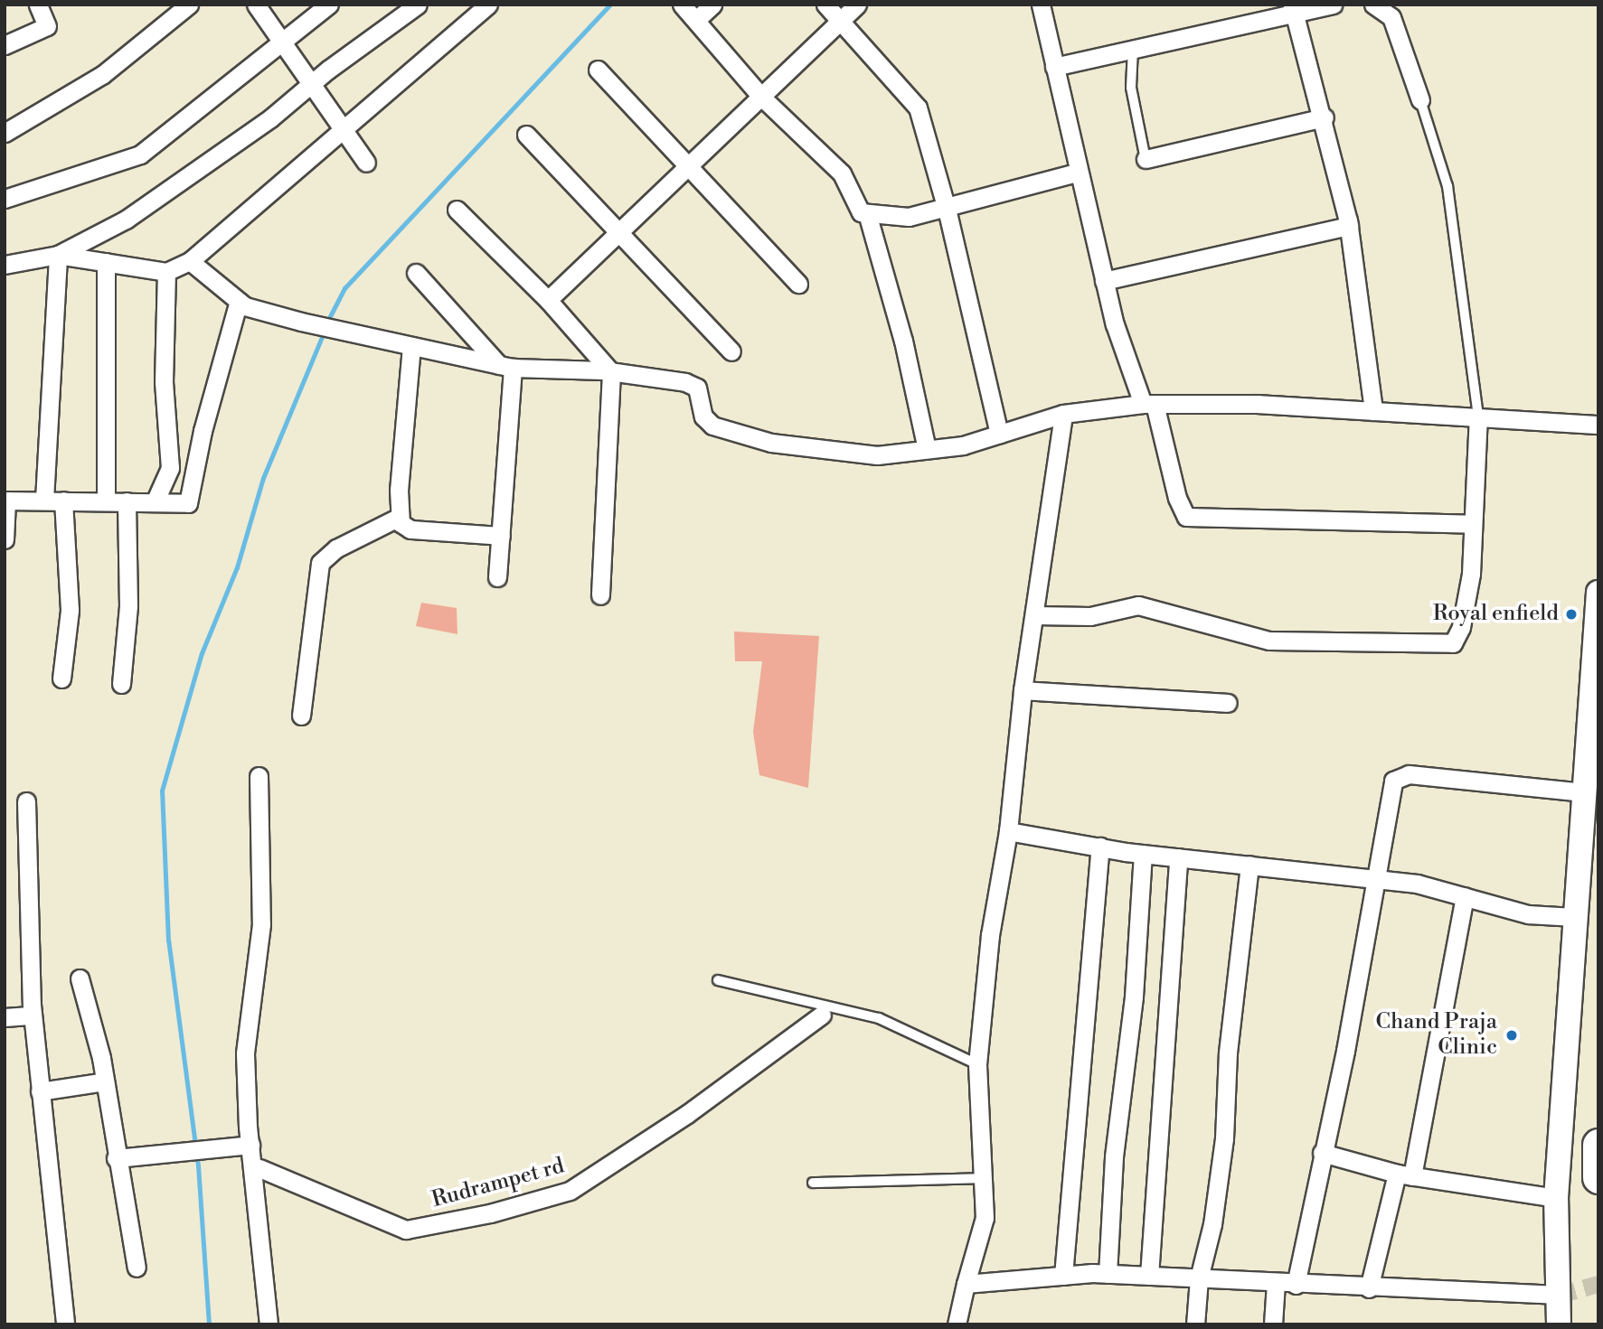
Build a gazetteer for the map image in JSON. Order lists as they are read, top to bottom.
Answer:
{
  "streets": {
    "street": ["Rudrampet rd"]
  },
  "places": ["Royal enfield", "Chand Praja Clinic"]
}
